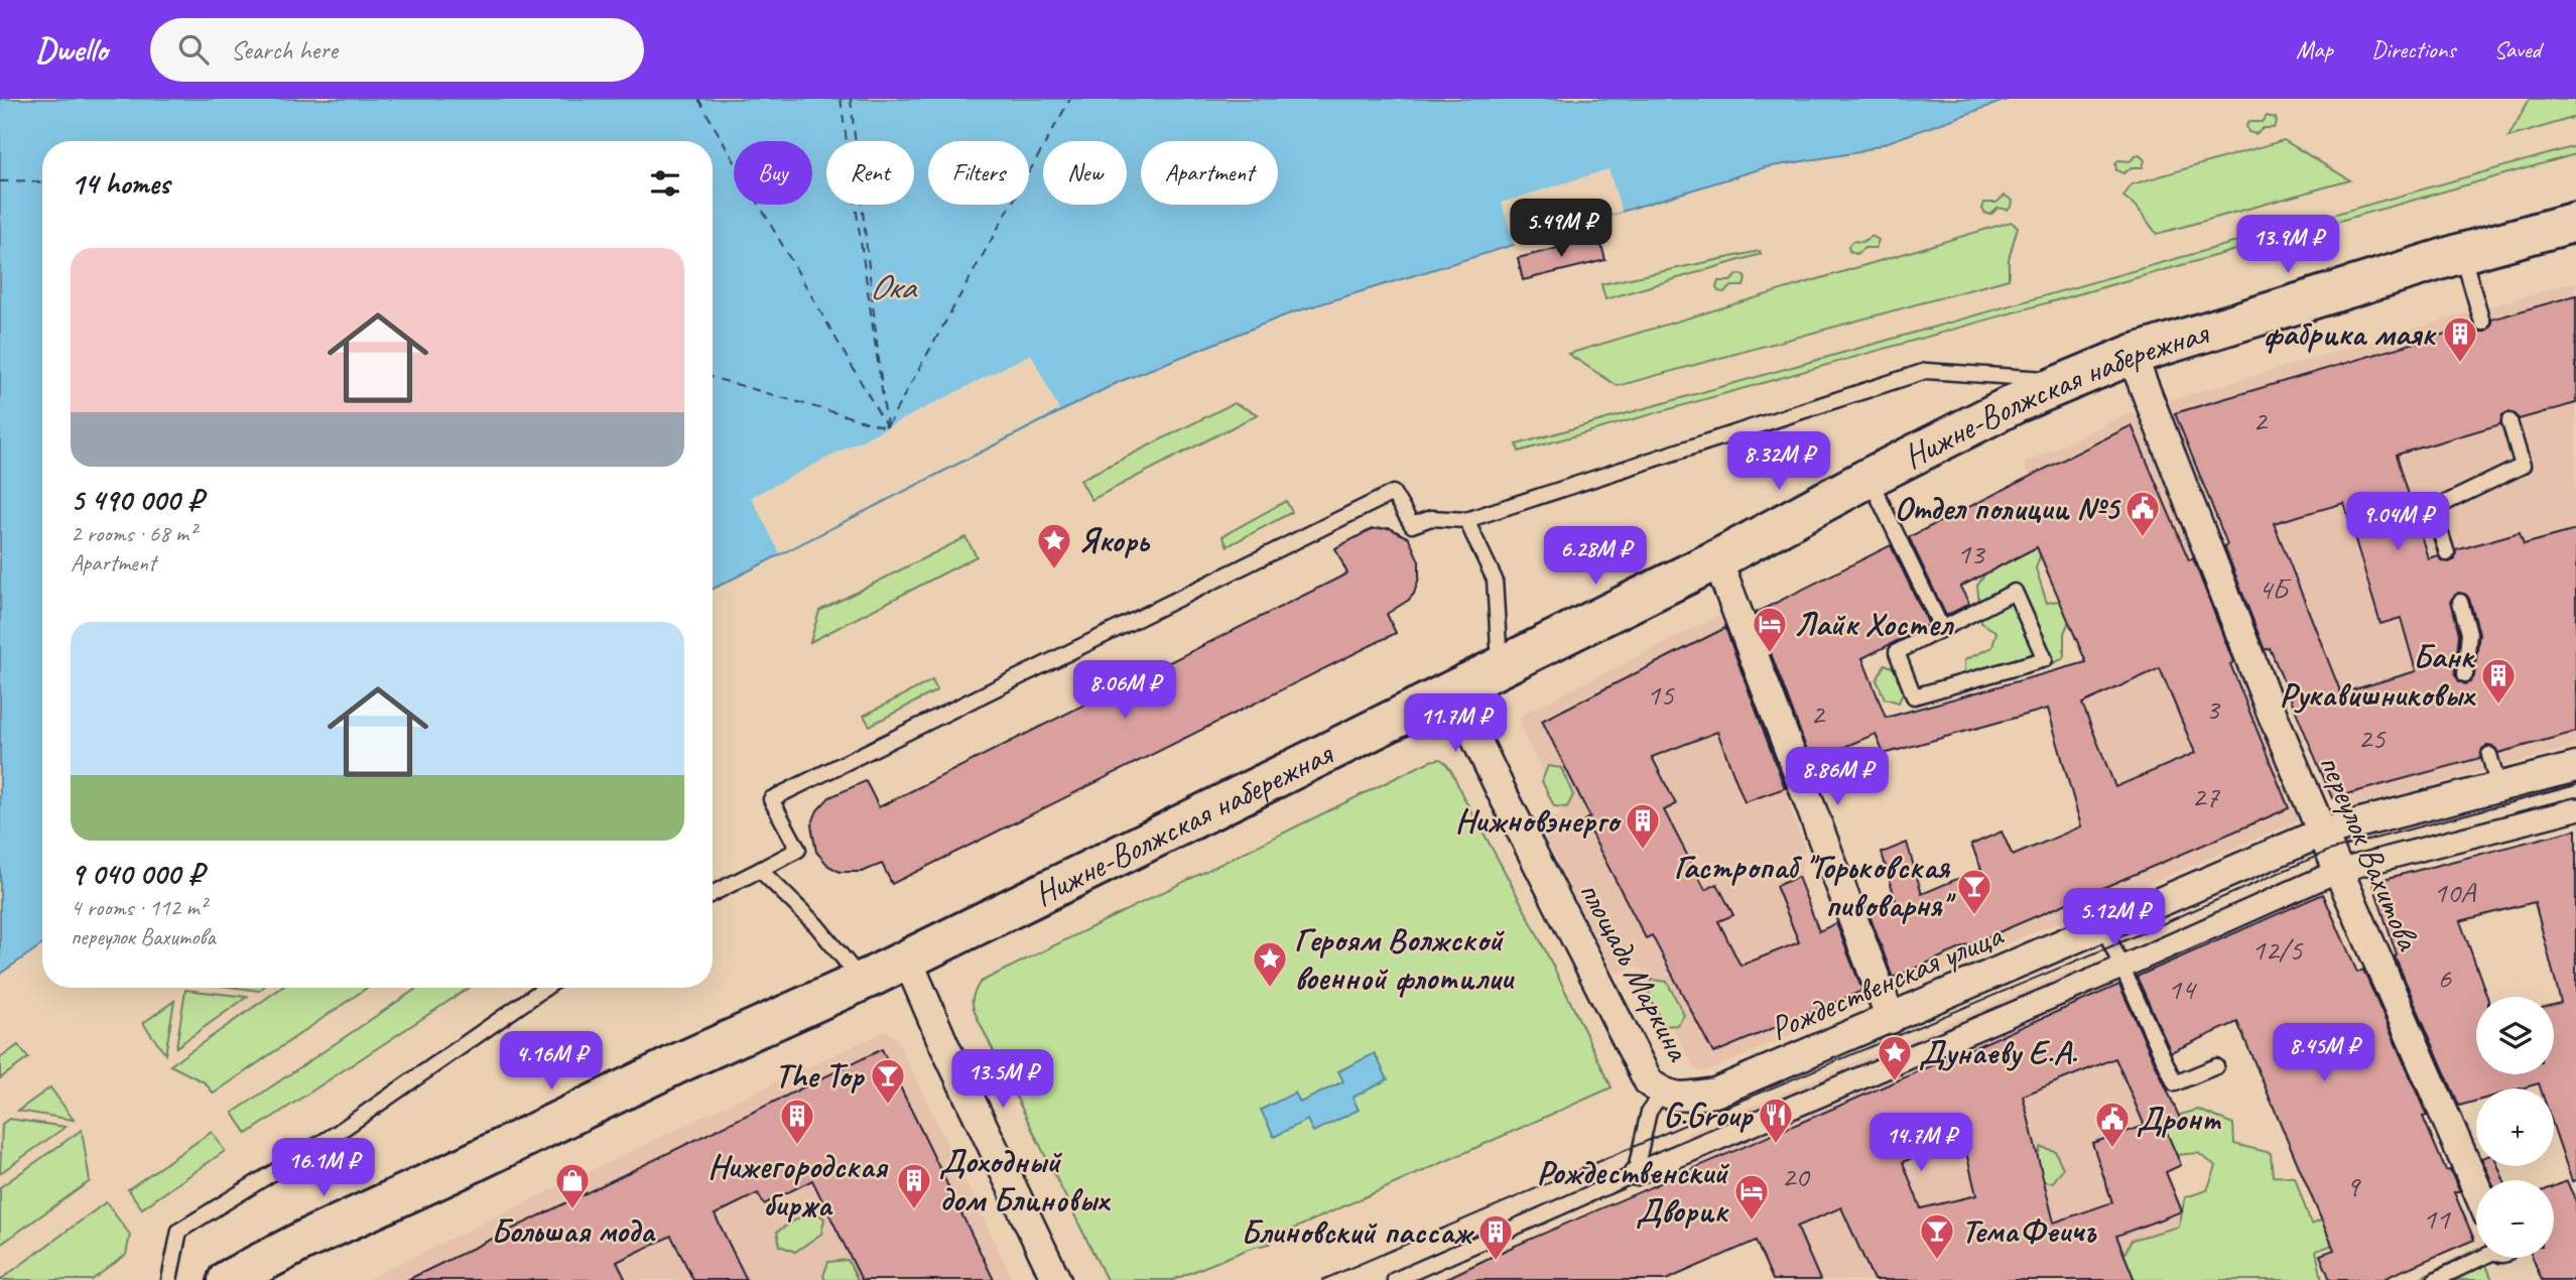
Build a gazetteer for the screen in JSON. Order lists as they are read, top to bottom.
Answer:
{
  "streets": {
    "main road": ["Нижне-Волжская набережная"],
    "street": ["переулок Вахитова", "площадь Маркина", "Рождественская улица"]
  },
  "crossings": [
    ["Нижне-Волжская набережная", "переулок Вахитова"],
    ["Нижне-Волжская набережная", "площадь Маркина"],
    ["переулок Вахитова", "Рождественская улица"],
    ["площадь Маркина", "Рождественская улица"]
  ],
  "water": ["Ока"],
  "places": {
    "building": [
      "фабрика маяк",
      "Банк Рукавишниковых",
      "Нижновэнерго",
      "Нижегородская биржа",
      "Доходный дом Блиновых",
      "Блиновский пассаж"
    ],
    "public building": ["Отдел полиции №5", "Дронт"],
    "place": ["Якорь", "Героям Волжской военной флотилии", "Дунаеву Е.А."],
    "hotel": ["Лайк Хостел", "Рождественский Дворик"],
    "bar": ["Гастропаб \"Горьковская пивоварня\"", "The Top", "ТемаФеичъ"],
    "restaurant": ["G.Group"],
    "shop": ["Большая мода"]
  },
  "house_numbers": [
    "2",
    "13",
    "4Б",
    "15",
    "3",
    "2",
    "25",
    "27",
    "10А",
    "12/5",
    "6",
    "14",
    "20",
    "9",
    "11"
  ],
  "page": {
    "header": "Dwello",
    "search": "Search here",
    "nav": ["Map", "Directions", "Saved"],
    "chip": [
      "Buy",
      "Rent",
      "Filters",
      "New",
      "Apartment"
    ],
    "heading": "14 homes",
    "price": [
      "5.49M ₽",
      "13.9M ₽",
      "8.32M ₽",
      "9.04M ₽",
      "6.28M ₽",
      "8.06M ₽",
      "11.7M ₽",
      "8.86M ₽",
      "5.12M ₽",
      "8.45M ₽",
      "4.16M ₽",
      "13.5M ₽",
      "14.7M ₽",
      "16.1M ₽"
    ],
    "list": [
      {
        "name": "5 490 000 ₽",
        "note": "2 rooms · 68 m² · Apartment"
      },
      {
        "name": "9 040 000 ₽",
        "note": "4 rooms · 112 m² · переулок Вахитова"
      }
    ],
    "map_buttons": ["+", "−"]
  }
}
